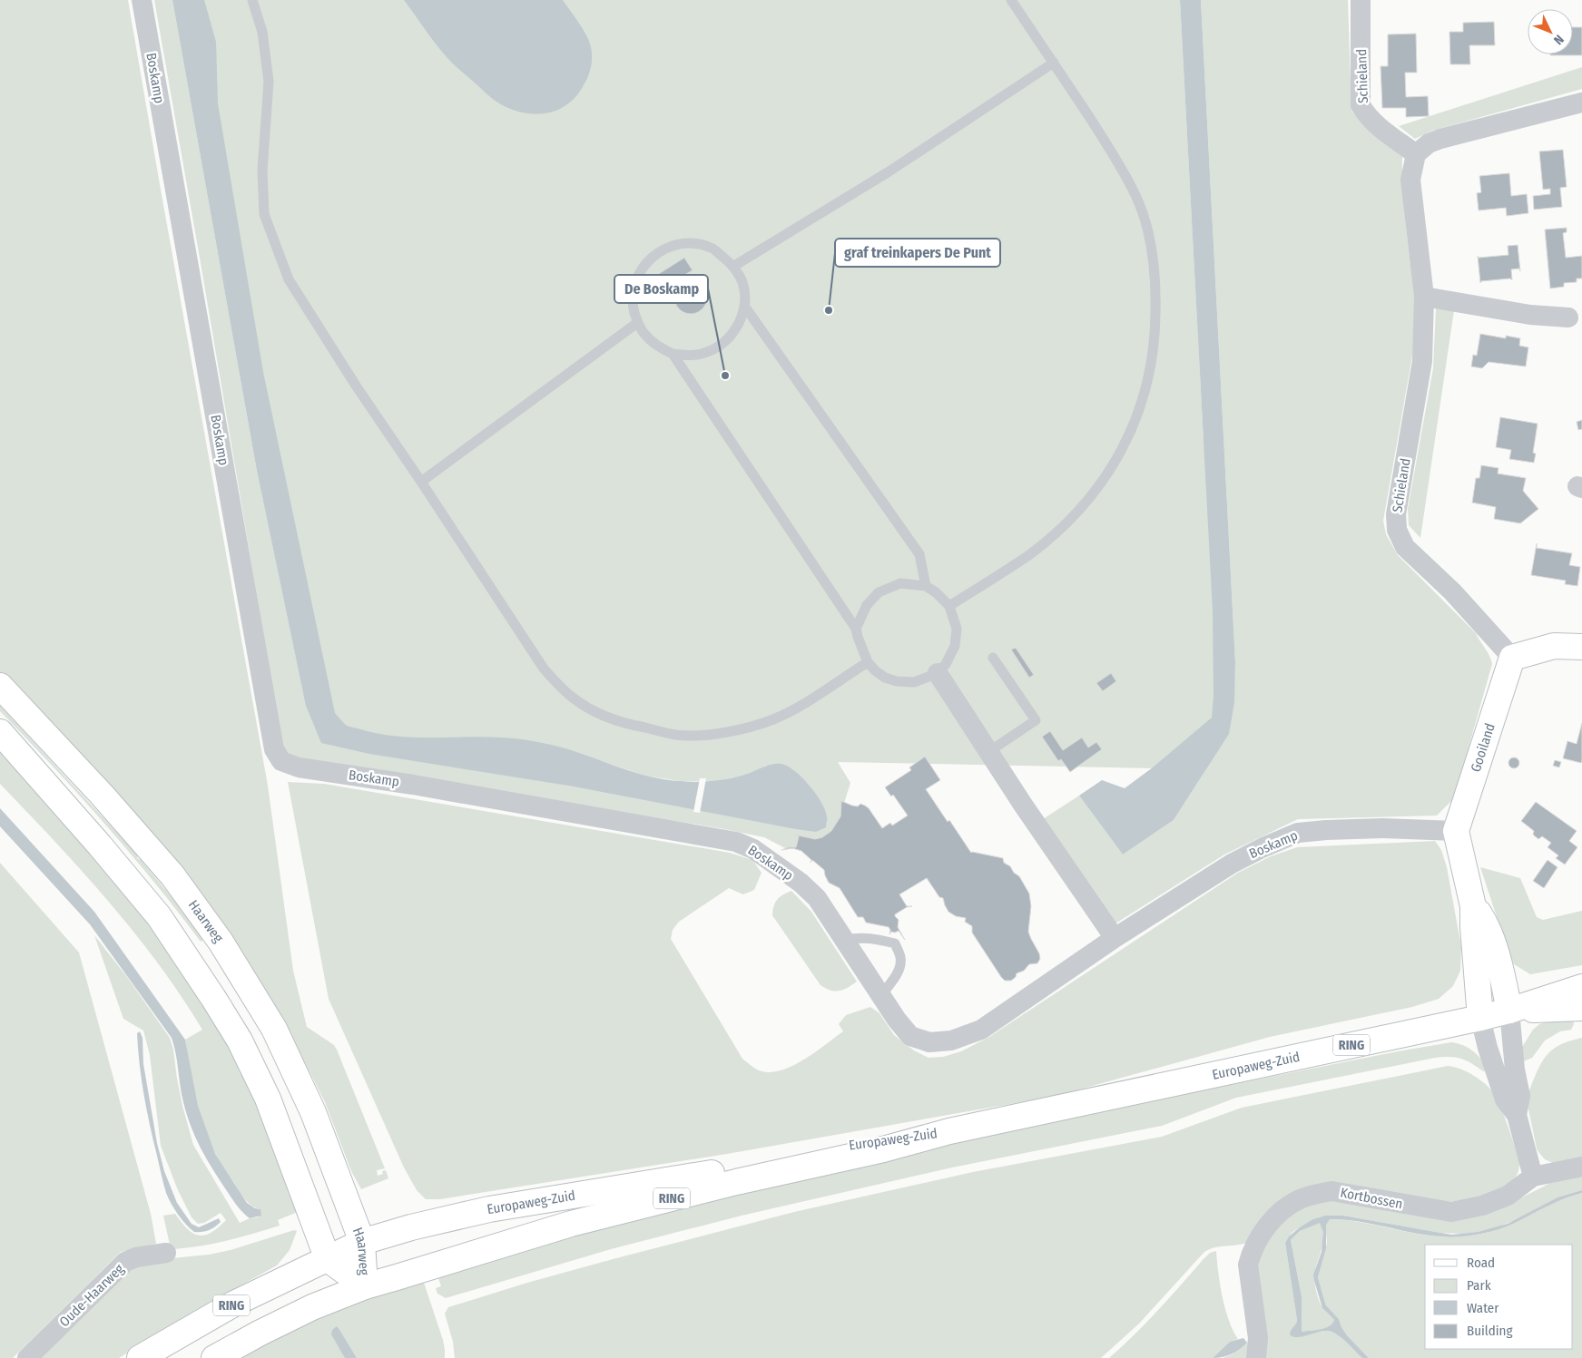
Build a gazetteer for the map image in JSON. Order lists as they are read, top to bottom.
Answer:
{
  "streets": {
    "main road": [
      "Gooiland",
      "Haarweg",
      "RING",
      "Europaweg-Zuid"
    ],
    "street": [
      "Schieland",
      "Boskamp",
      "Kortbossen",
      "Oude-Haarweg"
    ]
  },
  "crossings": [
    ["Schieland", "Gooiland"],
    ["Boskamp", "Gooiland"],
    ["Haarweg", "Europaweg-Zuid"]
  ],
  "places": ["graf treinkapers De Punt", "De Boskamp"],
  "legend": [
    "Road",
    "Park",
    "Water",
    "Building"
  ],
  "north": "bottom right"
}
